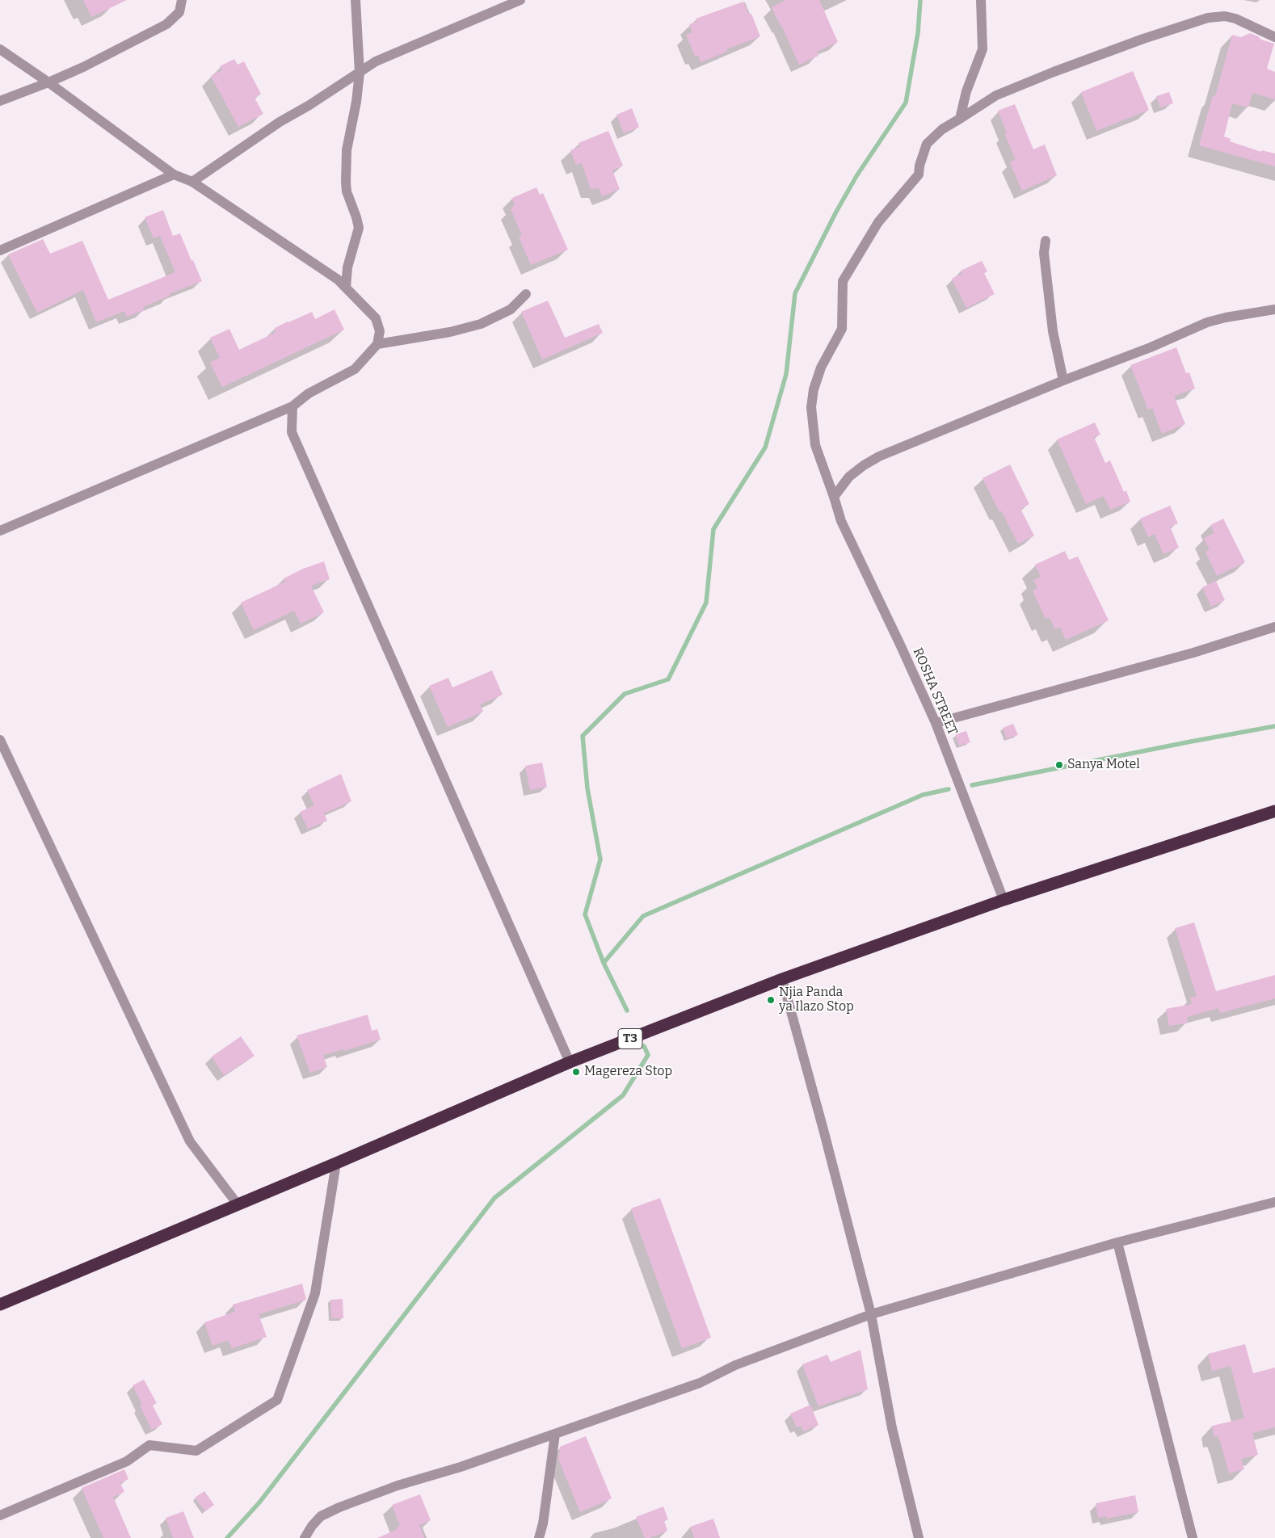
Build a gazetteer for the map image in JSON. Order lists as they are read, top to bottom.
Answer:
{
  "streets": {
    "highway": ["T3"],
    "street": ["ROSHA STREET"]
  },
  "crossings": [
    ["ROSHA STREET", "T3"]
  ],
  "places": ["Sanya Motel", "Njia Panda ya Ilazo Stop", "Magereza Stop"]
}
